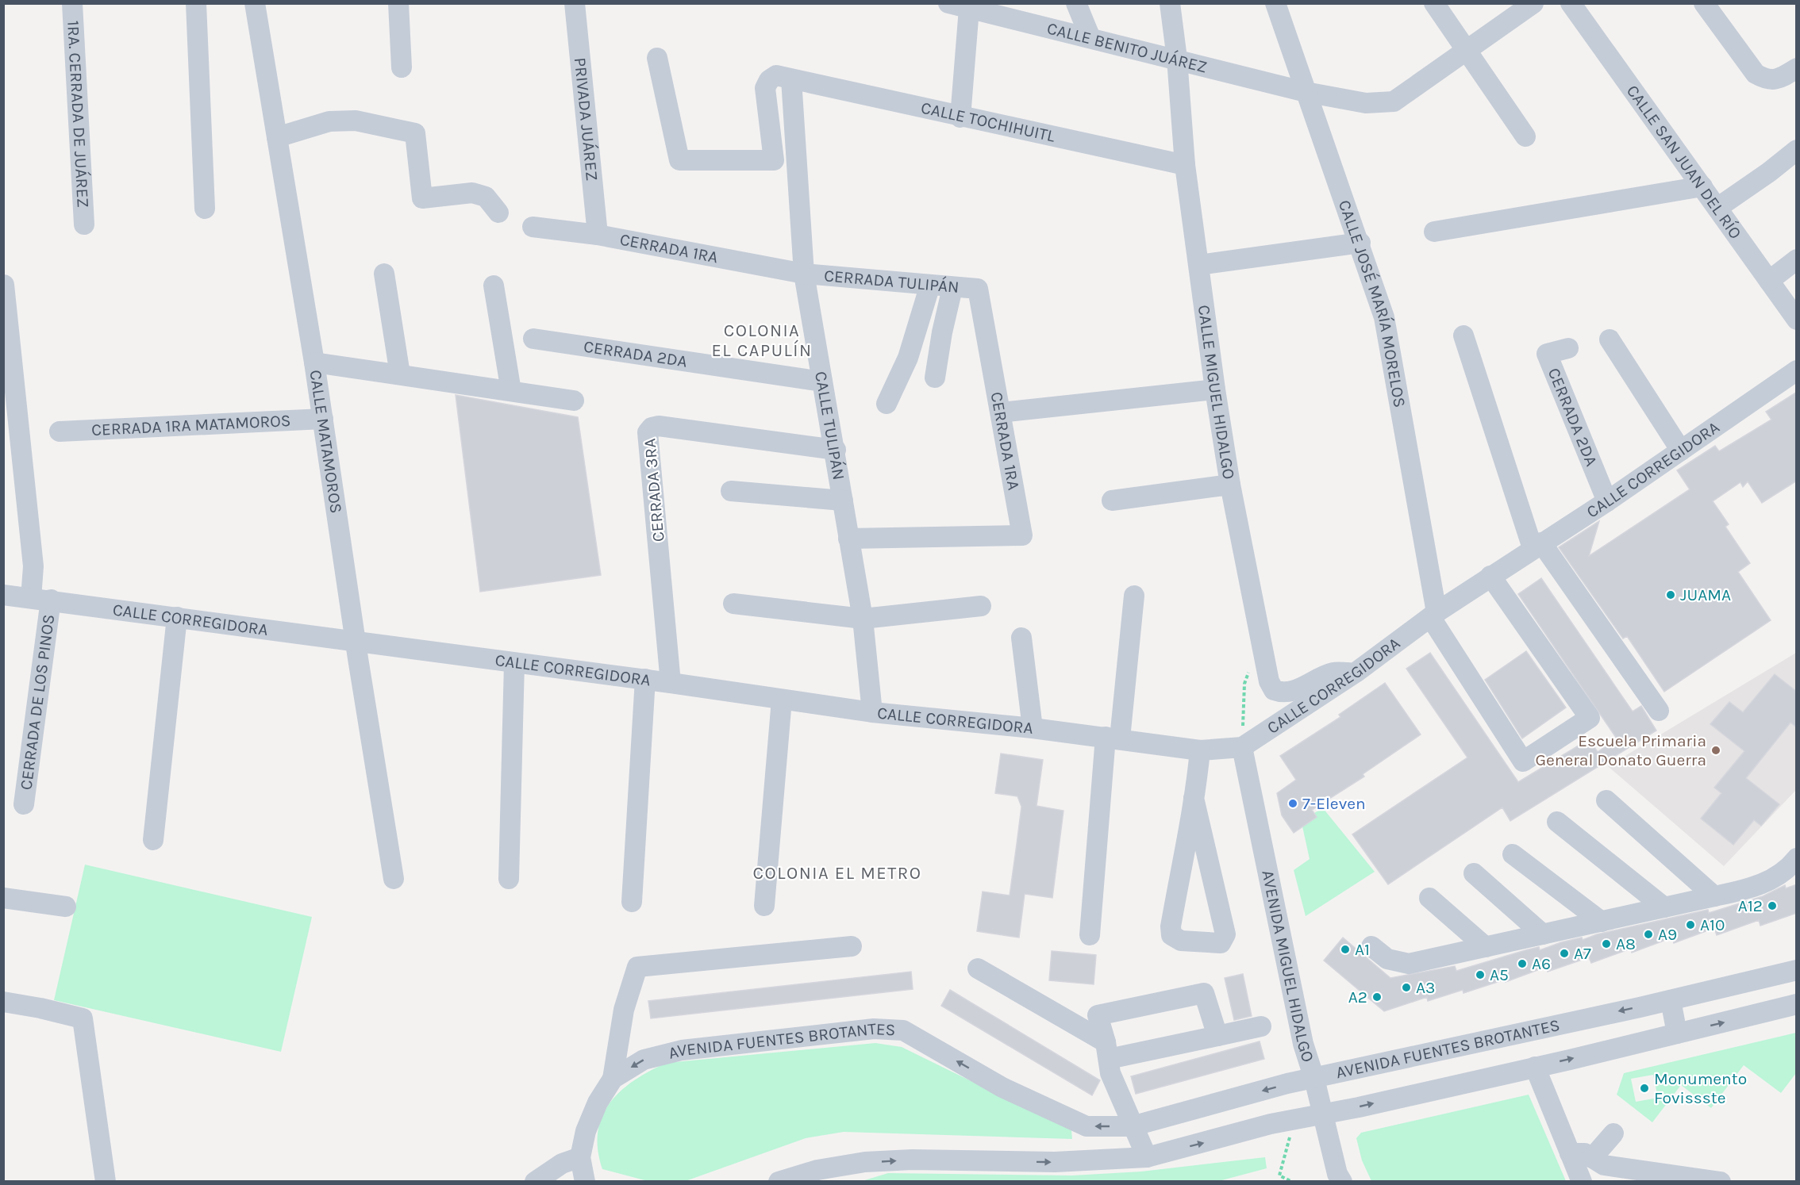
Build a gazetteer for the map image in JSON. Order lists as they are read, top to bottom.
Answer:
{
  "streets": {
    "street": [
      "CALLE BENITO JUÁREZ",
      "1RA. CERRADA DE JUÁREZ",
      "PRIVADA JUÁREZ",
      "CALLE TOCHIHUITL",
      "CALLE SAN JUAN DEL RÍO",
      "CERRADA 1RA",
      "CERRADA TULIPÁN",
      "CALLE JOSÉ MARÍA MORELOS",
      "CERRADA 2DA",
      "CALLE MIGUEL HIDALGO",
      "CERRADA 1RA MATAMOROS",
      "CALLE TULIPÁN",
      "CALLE MATAMOROS",
      "CALLE CORREGIDORA",
      "CERRADA 3RA",
      "CERRADA DE LOS PINOS",
      "AVENIDA MIGUEL HIDALGO",
      "AVENIDA FUENTES BROTANTES"
    ]
  },
  "crossings": [
    ["CALLE BENITO JUÁREZ", "CALLE JOSÉ MARÍA MORELOS"],
    ["CALLE BENITO JUÁREZ", "CALLE MIGUEL HIDALGO"],
    ["PRIVADA JUÁREZ", "CERRADA 1RA"],
    ["CALLE TOCHIHUITL", "CALLE MIGUEL HIDALGO"],
    ["CALLE TOCHIHUITL", "CALLE TULIPÁN"],
    ["CERRADA 1RA", "CERRADA TULIPÁN"],
    ["CERRADA 1RA", "CALLE TULIPÁN"],
    ["CERRADA TULIPÁN", "CALLE TULIPÁN"],
    ["CALLE JOSÉ MARÍA MORELOS", "CALLE CORREGIDORA"],
    ["CERRADA 2DA", "CALLE TULIPÁN"],
    ["CERRADA 2DA", "CALLE CORREGIDORA"],
    ["CALLE MIGUEL HIDALGO", "CALLE CORREGIDORA"],
    ["CERRADA 1RA MATAMOROS", "CALLE MATAMOROS"],
    ["CALLE TULIPÁN", "CALLE CORREGIDORA"],
    ["CALLE TULIPÁN", "CERRADA 3RA"],
    ["CALLE MATAMOROS", "CALLE CORREGIDORA"],
    ["CALLE CORREGIDORA", "CERRADA 3RA"],
    ["CALLE CORREGIDORA", "CERRADA DE LOS PINOS"],
    ["CALLE CORREGIDORA", "AVENIDA MIGUEL HIDALGO"],
    ["AVENIDA MIGUEL HIDALGO", "AVENIDA FUENTES BROTANTES"]
  ],
  "districts": ["COLONIA EL CAPULÍN", "COLONIA EL METRO"],
  "places": [
    "JUAMA",
    "Escuela Primaria General Donato Guerra",
    "7-Eleven",
    "A12",
    "A10",
    "A9",
    "A8",
    "A1",
    "A7",
    "A6",
    "A5",
    "A3",
    "A2",
    "Monumento Fovissste"
  ]
}
